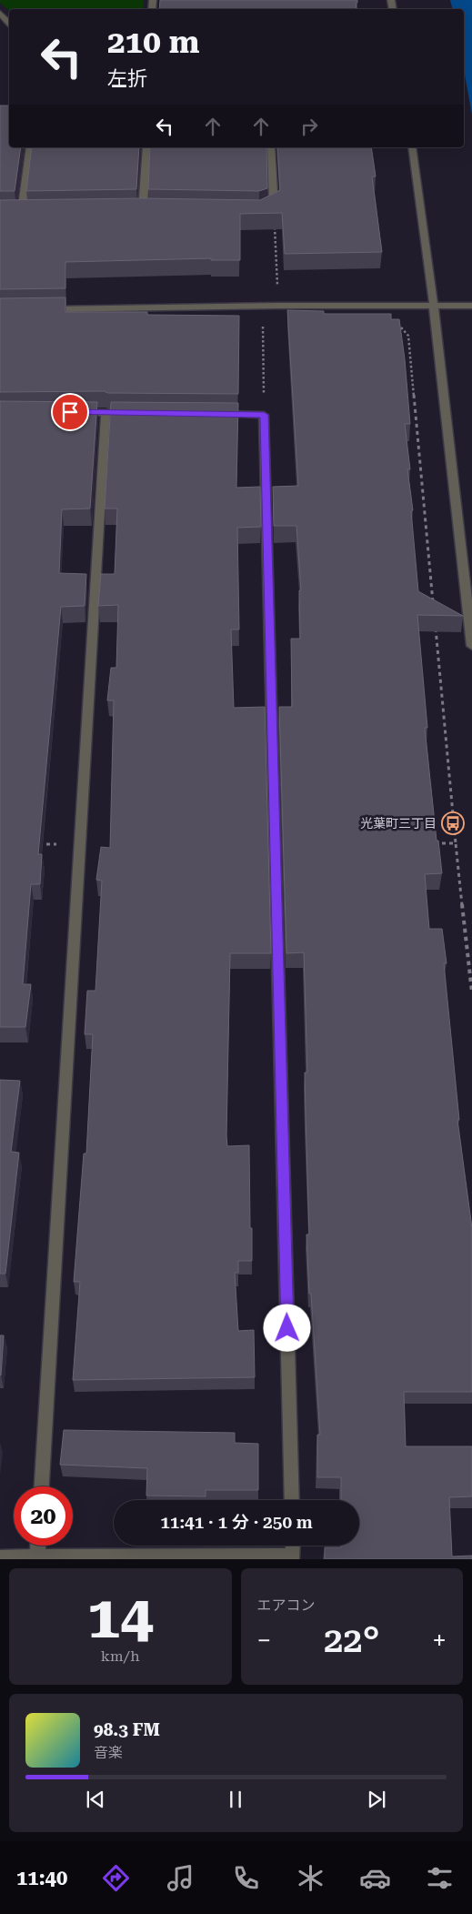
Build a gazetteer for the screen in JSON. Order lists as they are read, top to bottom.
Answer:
{
  "places": {
    "bus stop": ["光葉町三丁目"]
  },
  "page": {
    "turn": ["210 m", "左折"],
    "limit": "20",
    "trip": "11:41 · 1 分 · 250 m",
    "tile": [
      ["14", "km/h"],
      "エアコン"
    ],
    "heat": ["−", "22°", "+"],
    "song": ["98.3 FM", "音楽"],
    "tabs": "11:40"
  }
}
